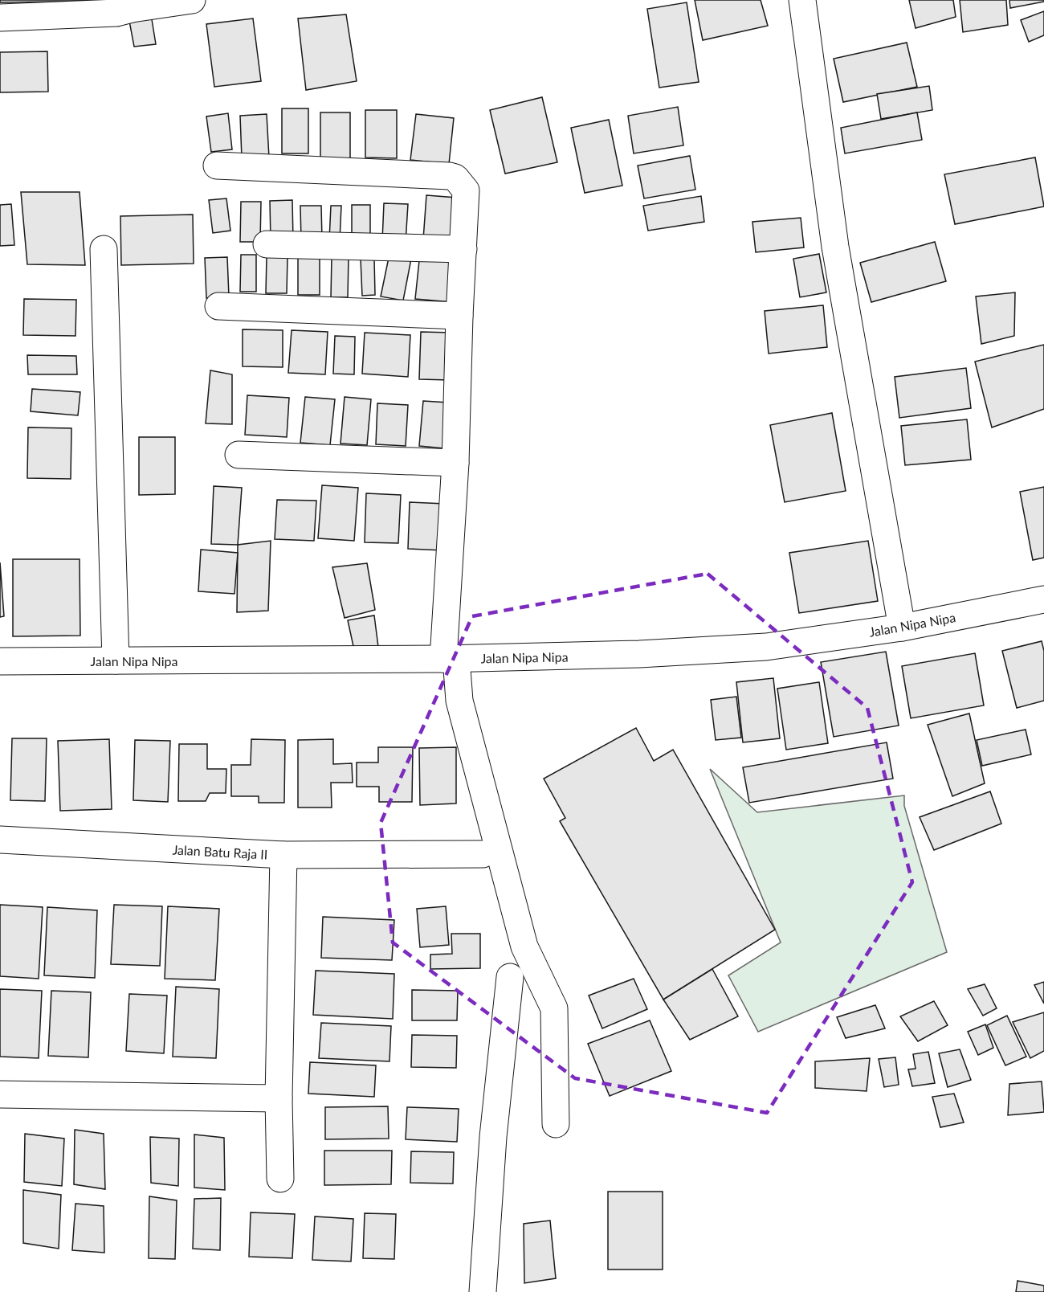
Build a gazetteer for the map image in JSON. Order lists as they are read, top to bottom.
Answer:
{
  "streets": {
    "street": ["Jalan Nipa Nipa", "Jalan Batu Raja II"]
  }
}
